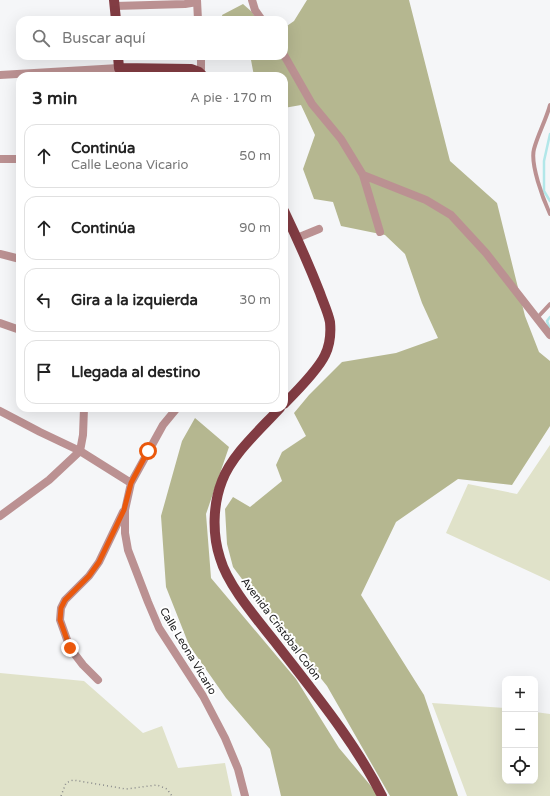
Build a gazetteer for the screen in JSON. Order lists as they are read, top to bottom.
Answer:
{
  "streets": {
    "main road": ["Avenida Cristóbal Colón"],
    "street": ["Calle Leona Vicario"]
  },
  "page": {
    "search": "Buscar aquí",
    "heading": ["3 min", "A pie · 170 m"],
    "list": [
      ["Continúa", "Calle Leona Vicario", "50 m"],
      ["Continúa", "90 m"],
      ["Gira a la izquierda", "30 m"],
      "Llegada al destino"
    ],
    "map_buttons": ["+", "−"]
  }
}
